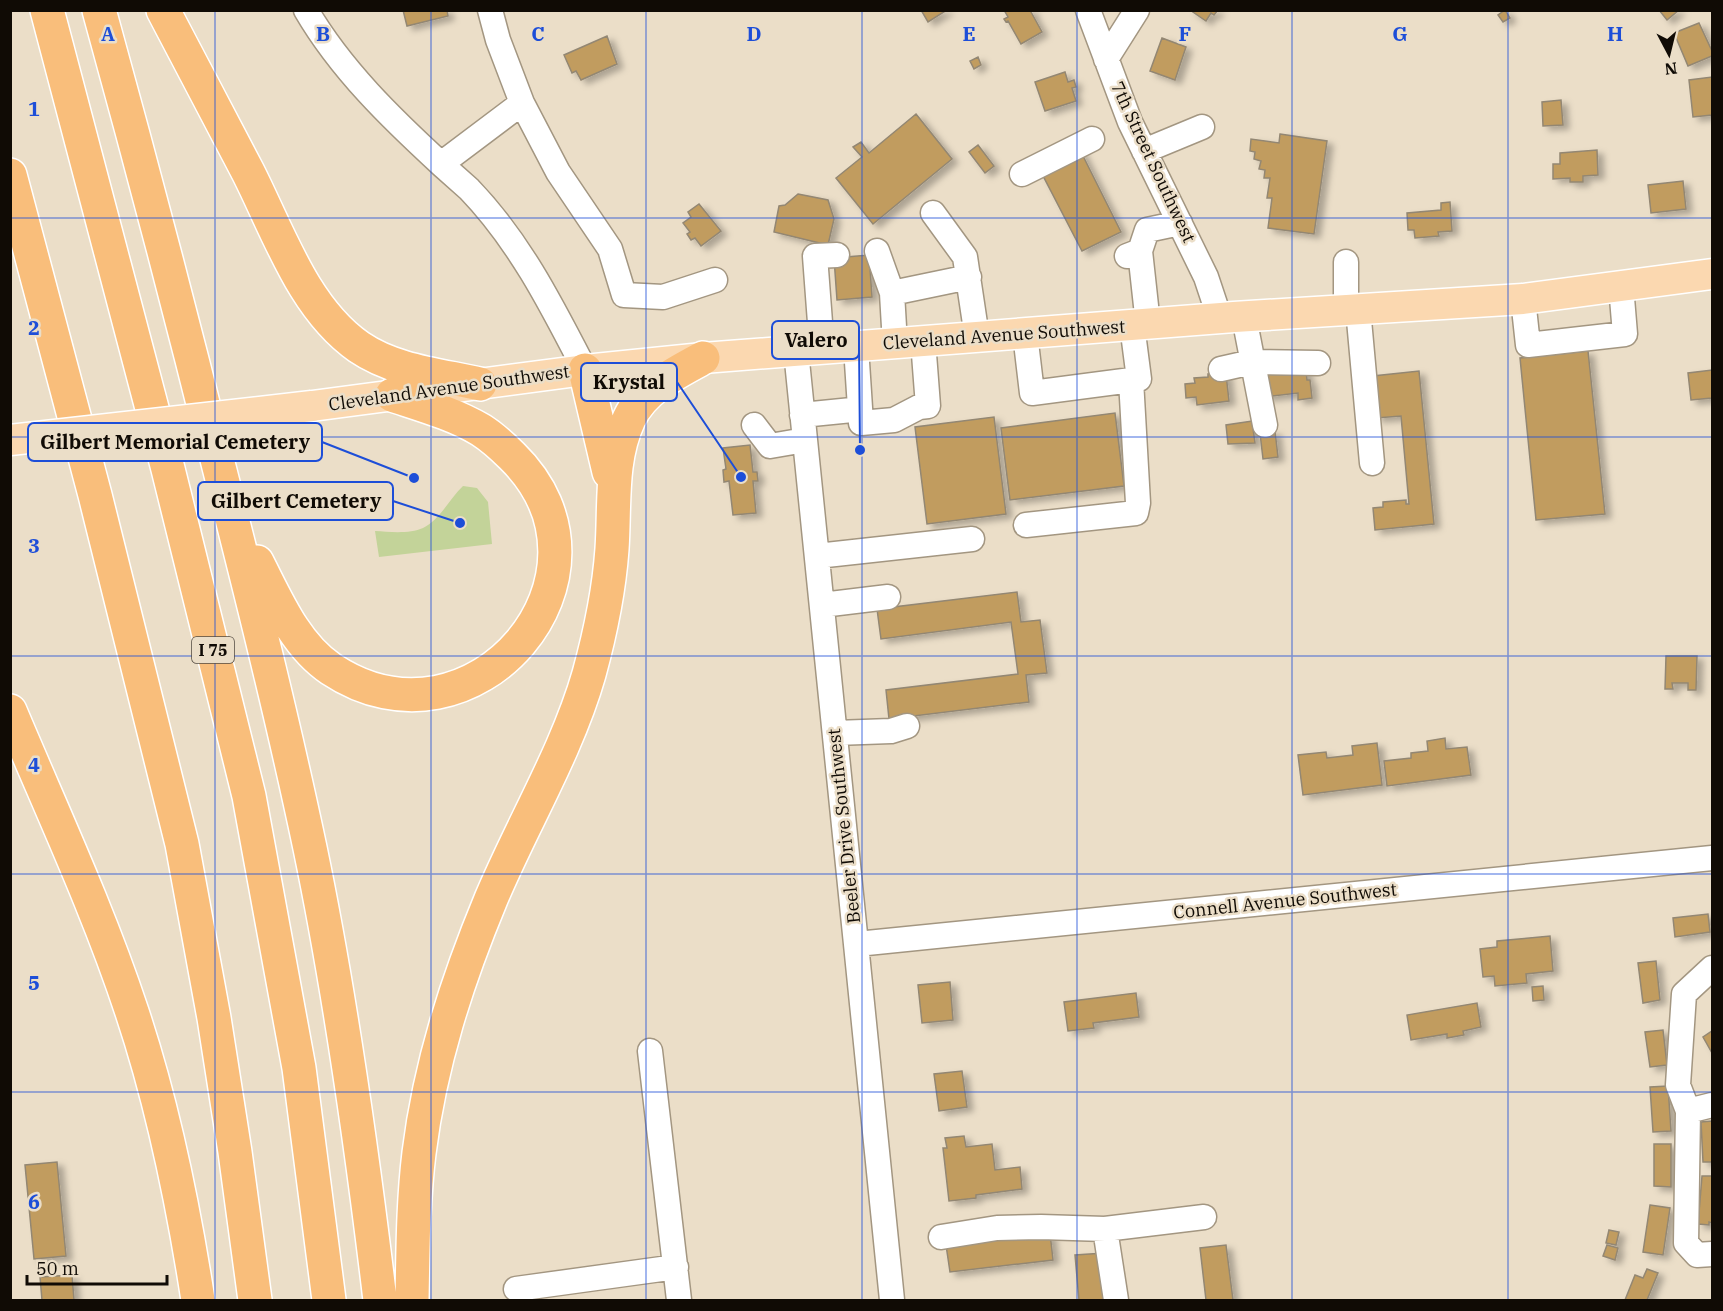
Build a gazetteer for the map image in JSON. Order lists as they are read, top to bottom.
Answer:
{
  "streets": {
    "highway": ["I 75"],
    "main road": ["Cleveland Avenue Southwest"],
    "street": ["7th Street Southwest", "Beeler Drive Southwest", "Connell Avenue Southwest"]
  },
  "crossings": [
    ["7th Street Southwest", "Cleveland Avenue Southwest"],
    ["Cleveland Avenue Southwest", "Beeler Drive Southwest"],
    ["Beeler Drive Southwest", "Connell Avenue Southwest"]
  ],
  "places": [
    "Valero",
    "Krystal",
    "Gilbert Memorial Cemetery",
    "Gilbert Cemetery"
  ],
  "scale_bar": "50 m",
  "north": "bottom",
  "grid": {
    "columns": [
      "A",
      "B",
      "C",
      "D",
      "E",
      "F",
      "G",
      "H"
    ],
    "rows": [
      "1",
      "2",
      "3",
      "4",
      "5",
      "6"
    ]
  }
}
